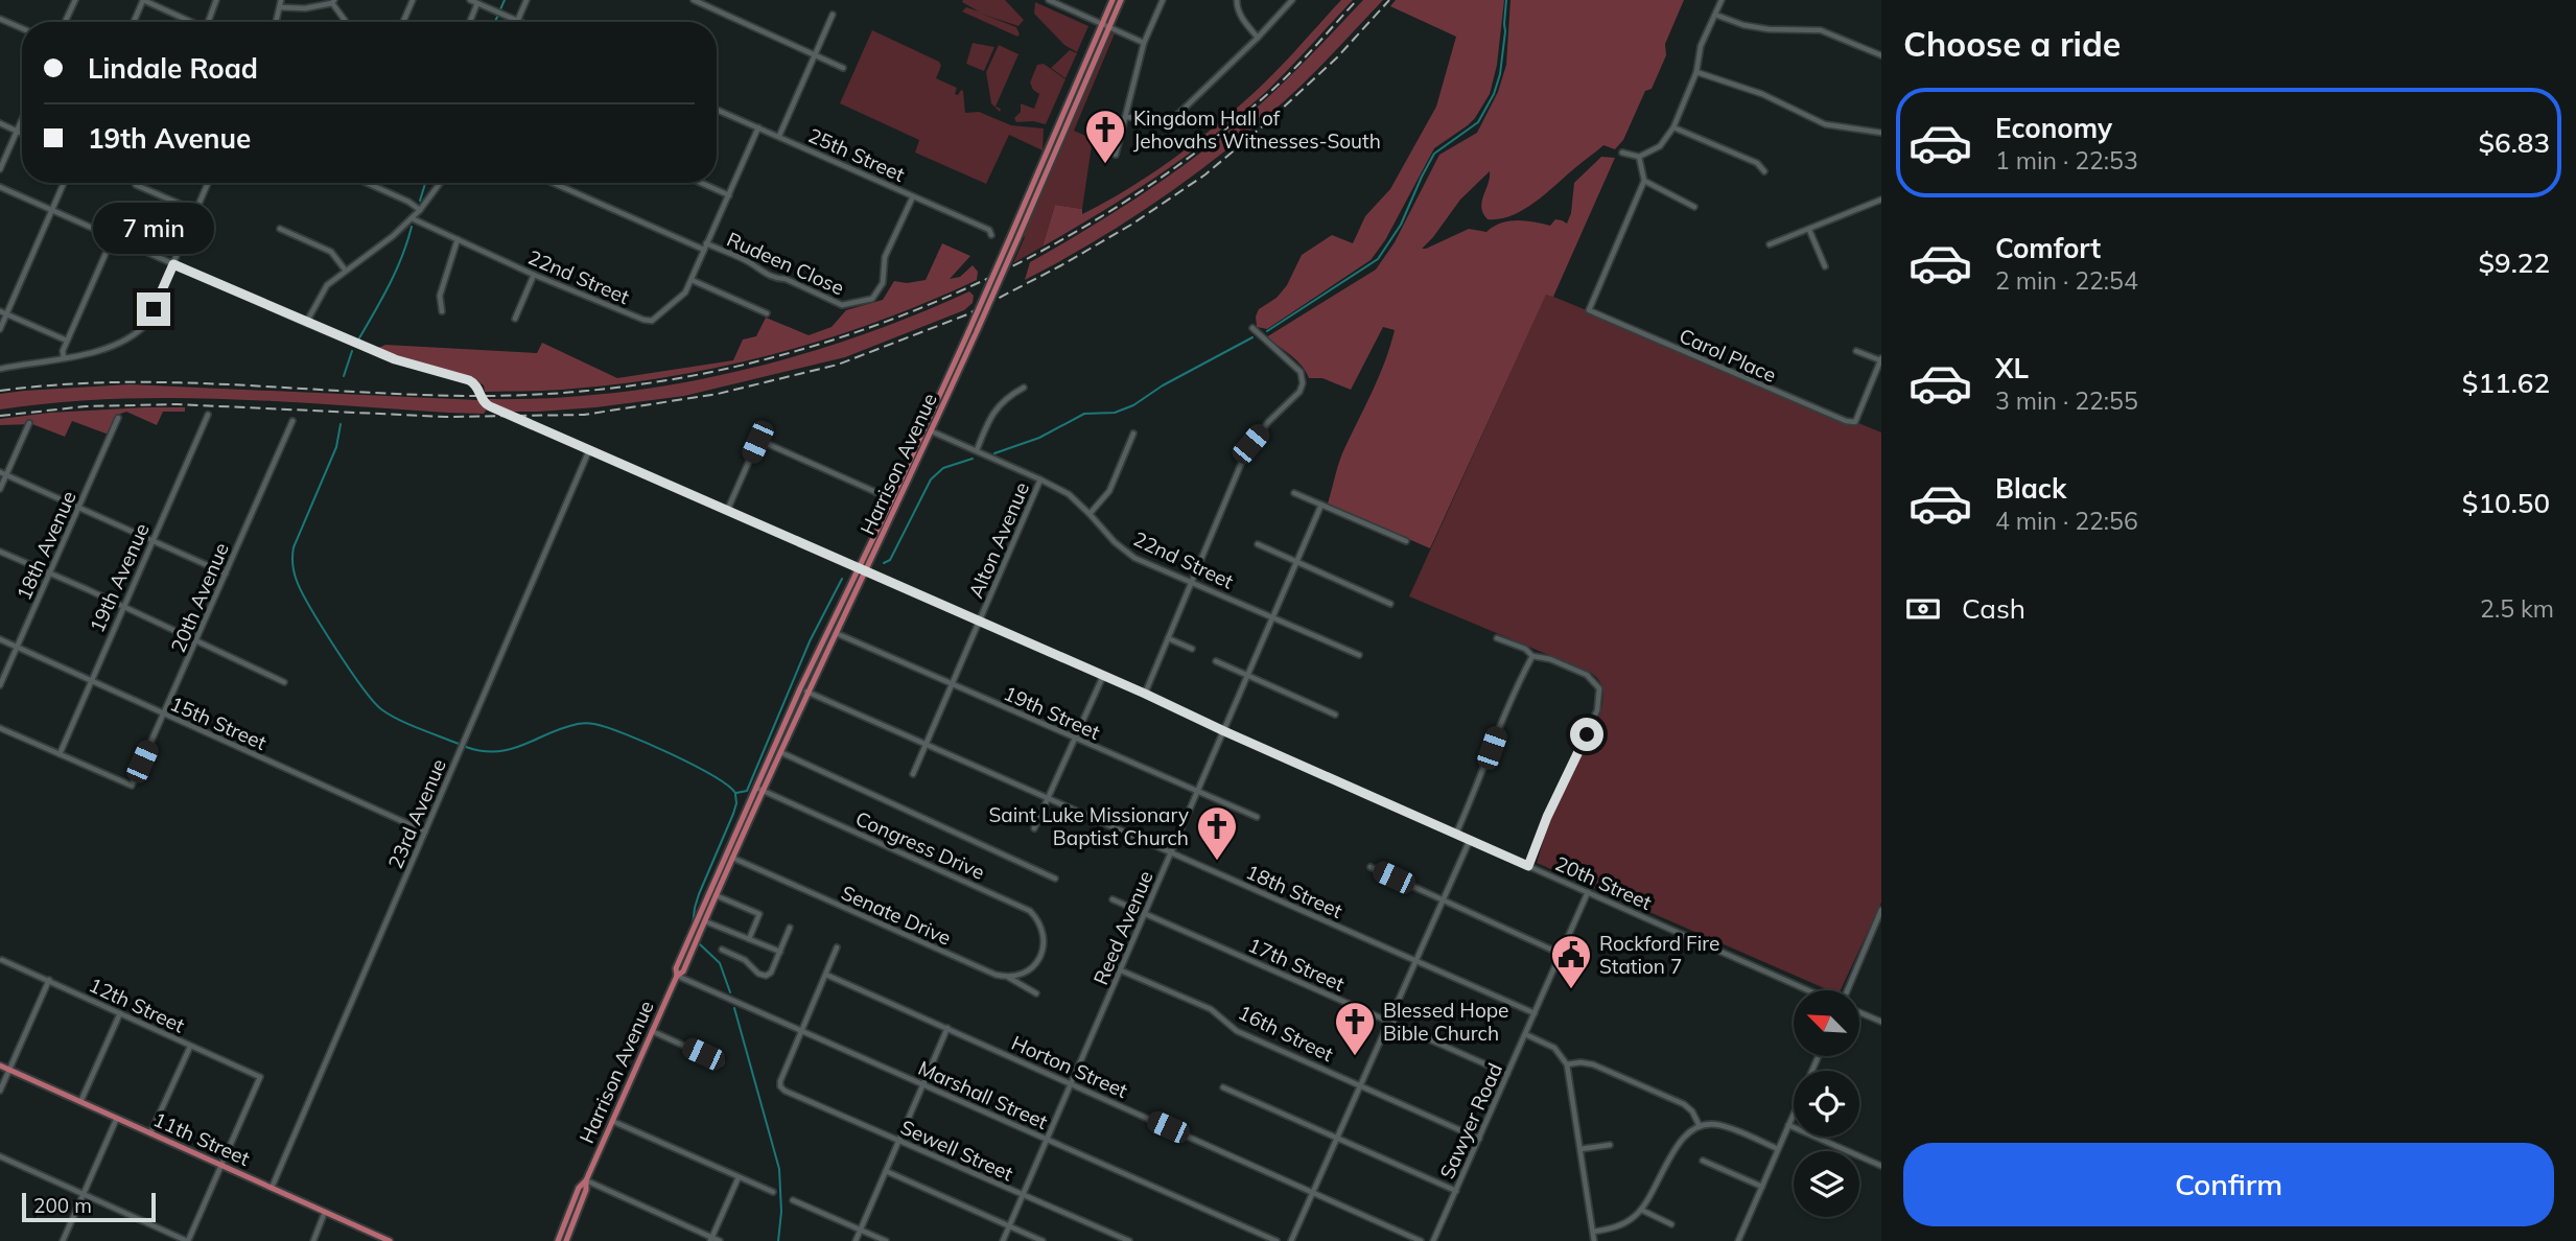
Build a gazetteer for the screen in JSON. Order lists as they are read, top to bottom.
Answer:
{
  "streets": {
    "main road": ["Harrison Avenue", "11th Street"],
    "street": [
      "25th Street",
      "Rudeen Close",
      "22nd Street",
      "Carol Place",
      "Alton Avenue",
      "18th Avenue",
      "19th Avenue",
      "20th Avenue",
      "19th Street",
      "15th Street",
      "23rd Avenue",
      "Congress Drive",
      "20th Street",
      "18th Street",
      "Senate Drive",
      "Reed Avenue",
      "17th Street",
      "12th Street",
      "16th Street",
      "Horton Street",
      "Marshall Street",
      "Sawyer Road",
      "Sewell Street"
    ]
  },
  "crossings": [
    ["25th Street", "Rudeen Close"],
    ["25th Street", "22nd Street"],
    ["Rudeen Close", "22nd Street"],
    ["22nd Street", "Harrison Avenue"],
    ["22nd Street", "Alton Avenue"],
    ["22nd Street", "Reed Avenue"],
    ["Harrison Avenue", "19th Street"],
    ["Harrison Avenue", "Congress Drive"],
    ["Harrison Avenue", "20th Street"],
    ["Harrison Avenue", "18th Street"],
    ["Harrison Avenue", "Senate Drive"],
    ["Harrison Avenue", "Marshall Street"],
    ["Alton Avenue", "19th Street"],
    ["Alton Avenue", "20th Street"],
    ["Alton Avenue", "18th Street"],
    ["18th Avenue", "15th Street"],
    ["19th Avenue", "20th Avenue"],
    ["19th Avenue", "15th Street"],
    ["20th Avenue", "15th Street"],
    ["19th Street", "Reed Avenue"],
    ["15th Street", "23rd Avenue"],
    ["23rd Avenue", "20th Street"],
    ["23rd Avenue", "11th Street"],
    ["Congress Drive", "Senate Drive"],
    ["20th Street", "Reed Avenue"],
    ["20th Street", "Sawyer Road"],
    ["18th Street", "Reed Avenue"],
    ["18th Street", "Sawyer Road"],
    ["Reed Avenue", "17th Street"],
    ["Reed Avenue", "16th Street"],
    ["Reed Avenue", "Horton Street"],
    ["Reed Avenue", "Marshall Street"],
    ["Reed Avenue", "Sewell Street"],
    ["17th Street", "Sawyer Road"],
    ["12th Street", "11th Street"],
    ["16th Street", "Sawyer Road"],
    ["Marshall Street", "Sewell Street"]
  ],
  "places": {
    "church": ["Kingdom Hall of Jehovahs Witnesses-South", "Saint Luke Missionary Baptist Church", "Blessed Hope Bible Church"],
    "public building": ["Rockford Fire Station 7"]
  },
  "scale_bar": "200 m",
  "north": "top left",
  "page": {
    "heading": "Choose a ride",
    "banner": ["Lindale Road", "19th Avenue"],
    "list": [
      {
        "name": "Economy",
        "note": "1 min · 22:53",
        "value": "$6.83"
      },
      {
        "name": "Comfort",
        "note": "2 min · 22:54",
        "value": "$9.22"
      },
      {
        "name": "XL",
        "note": "3 min · 22:55",
        "value": "$11.62"
      },
      {
        "name": "Black",
        "note": "4 min · 22:56",
        "value": "$10.50"
      }
    ],
    "bubble": "7 min",
    "pay": ["Cash", "2.5 km"],
    "buttons": "Confirm",
    "scale": "200 m"
  }
}
